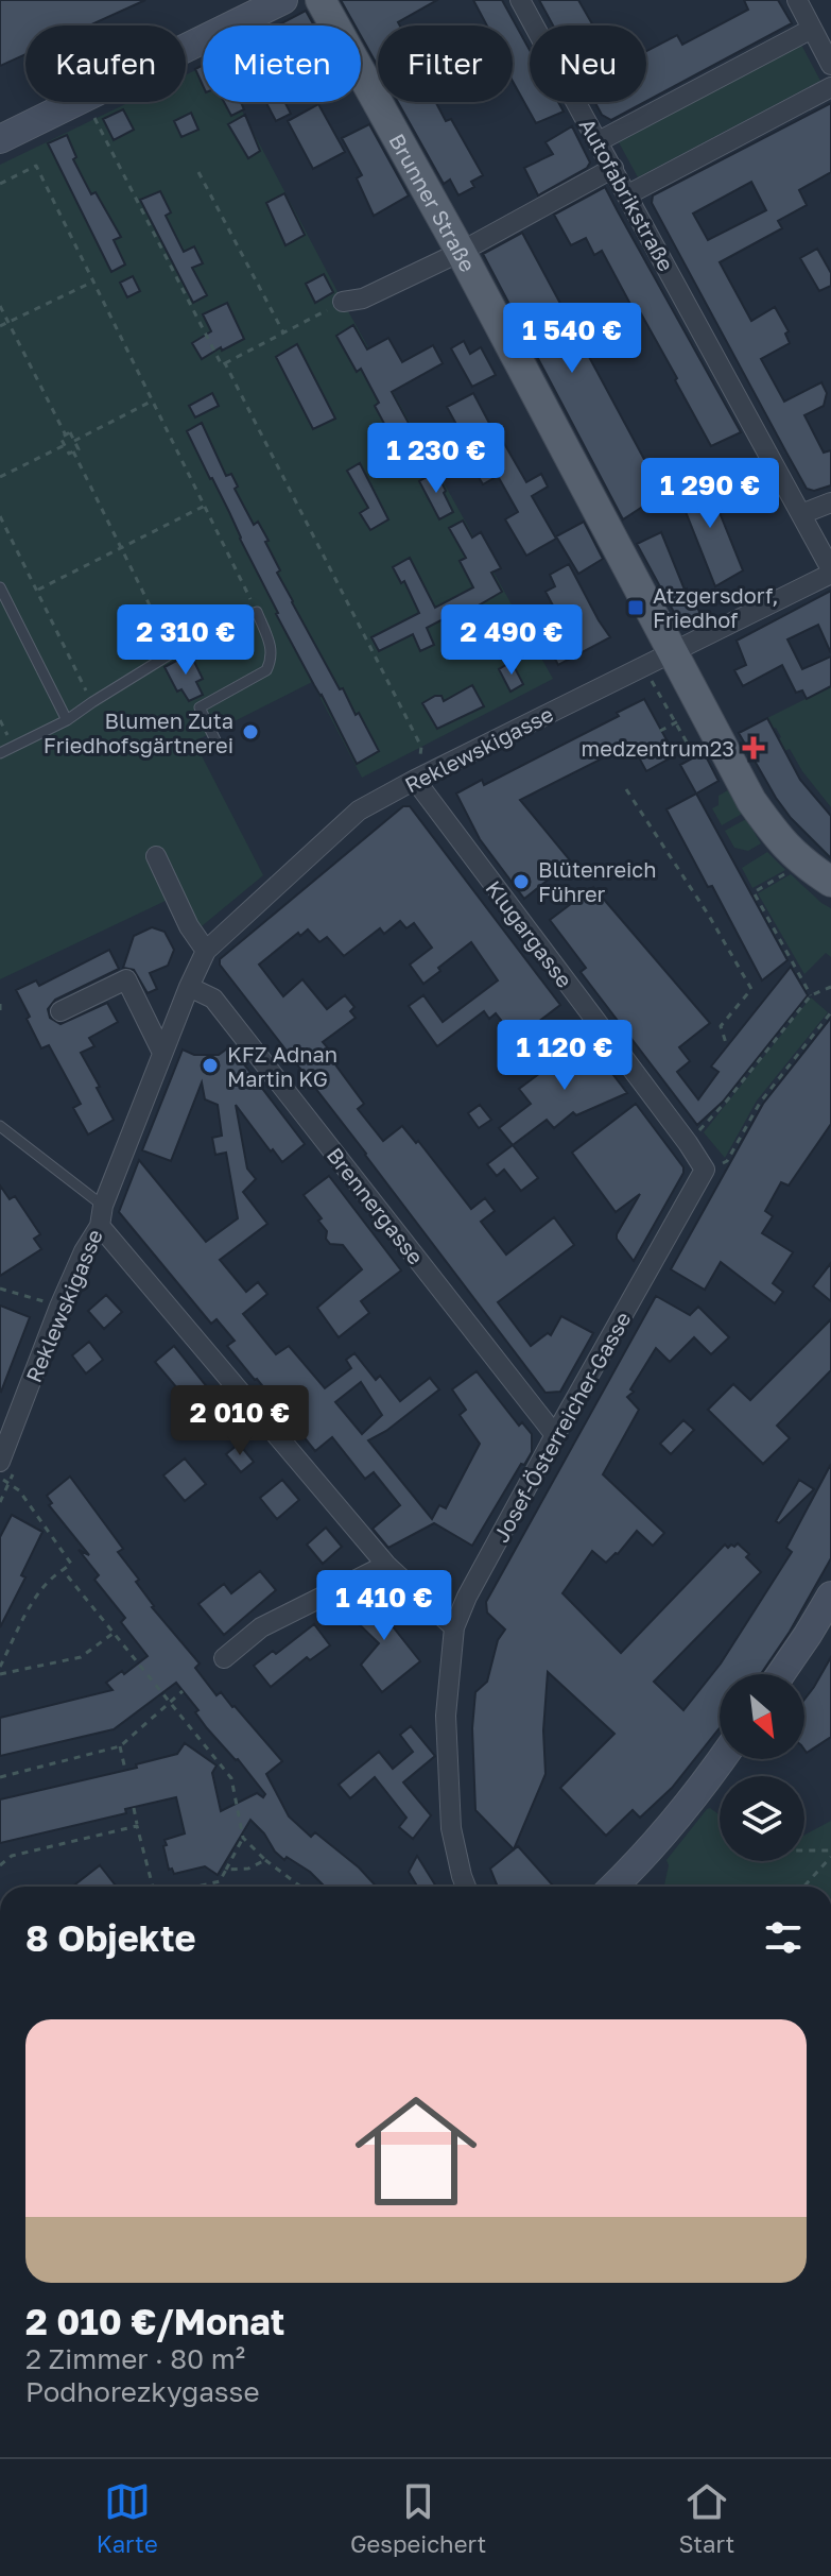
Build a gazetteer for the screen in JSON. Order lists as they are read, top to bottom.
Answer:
{
  "streets": {
    "main road": ["Brunner Straße"],
    "street": [
      "Autofabrikstraße",
      "Reklewskigasse",
      "Klugargasse",
      "Brennergasse",
      "Josef-Österreicher-Gasse"
    ]
  },
  "crossings": [
    ["Autofabrikstraße", "Reklewskigasse"],
    ["Brunner Straße", "Reklewskigasse"],
    ["Reklewskigasse", "Klugargasse"],
    ["Reklewskigasse", "Brennergasse"],
    ["Klugargasse", "Josef-Österreicher-Gasse"],
    ["Brennergasse", "Josef-Österreicher-Gasse"]
  ],
  "places": {
    "transit": ["Atzgersdorf, Friedhof"],
    "other": ["Blumen Zuta Friedhofsgärtnerei", "Blütenreich Führer", "KFZ Adnan Martin KG"],
    "health": ["medzentrum23"]
  },
  "north": "bottom right",
  "page": {
    "chip": [
      "Kaufen",
      "Mieten",
      "Filter",
      "Neu"
    ],
    "price": [
      "1 540 €",
      "1 230 €",
      "1 290 €",
      "2 310 €",
      "2 490 €",
      "1 120 €",
      "2 010 €",
      "1 410 €"
    ],
    "heading": "8 Objekte",
    "list": [
      {
        "name": "2 010 €/Monat",
        "note": "2 Zimmer · 80 m² · Podhorezkygasse"
      }
    ],
    "tabs": ["Karte", "Gespeichert", "Start"]
  }
}
